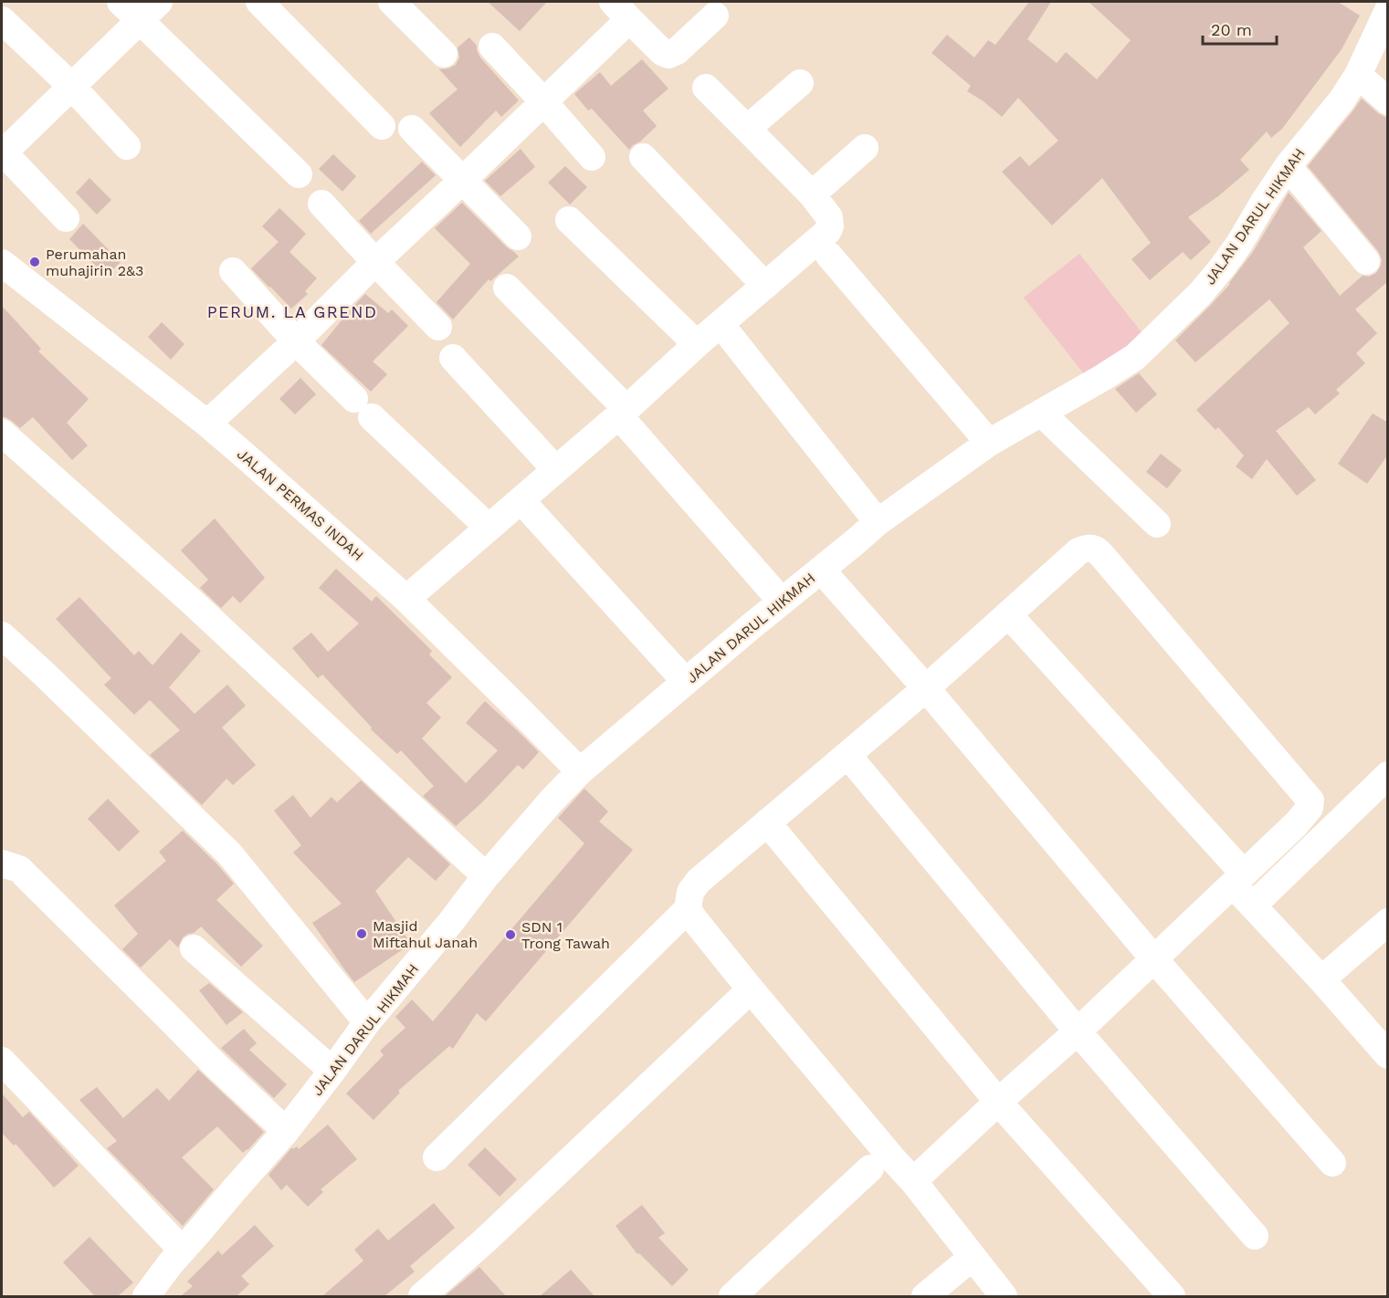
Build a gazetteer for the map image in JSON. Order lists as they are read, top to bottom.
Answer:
{
  "streets": {
    "street": ["JALAN DARUL HIKMAH", "JALAN PERMAS INDAH"]
  },
  "crossings": [
    ["JALAN DARUL HIKMAH", "JALAN PERMAS INDAH"]
  ],
  "districts": ["PERUM. LA GREND"],
  "places": ["Perumahan muhajirin 2&3", "Masjid Miftahul Janah", "SDN 1 Trong Tawah"],
  "scale_bar": "20 m"
}
